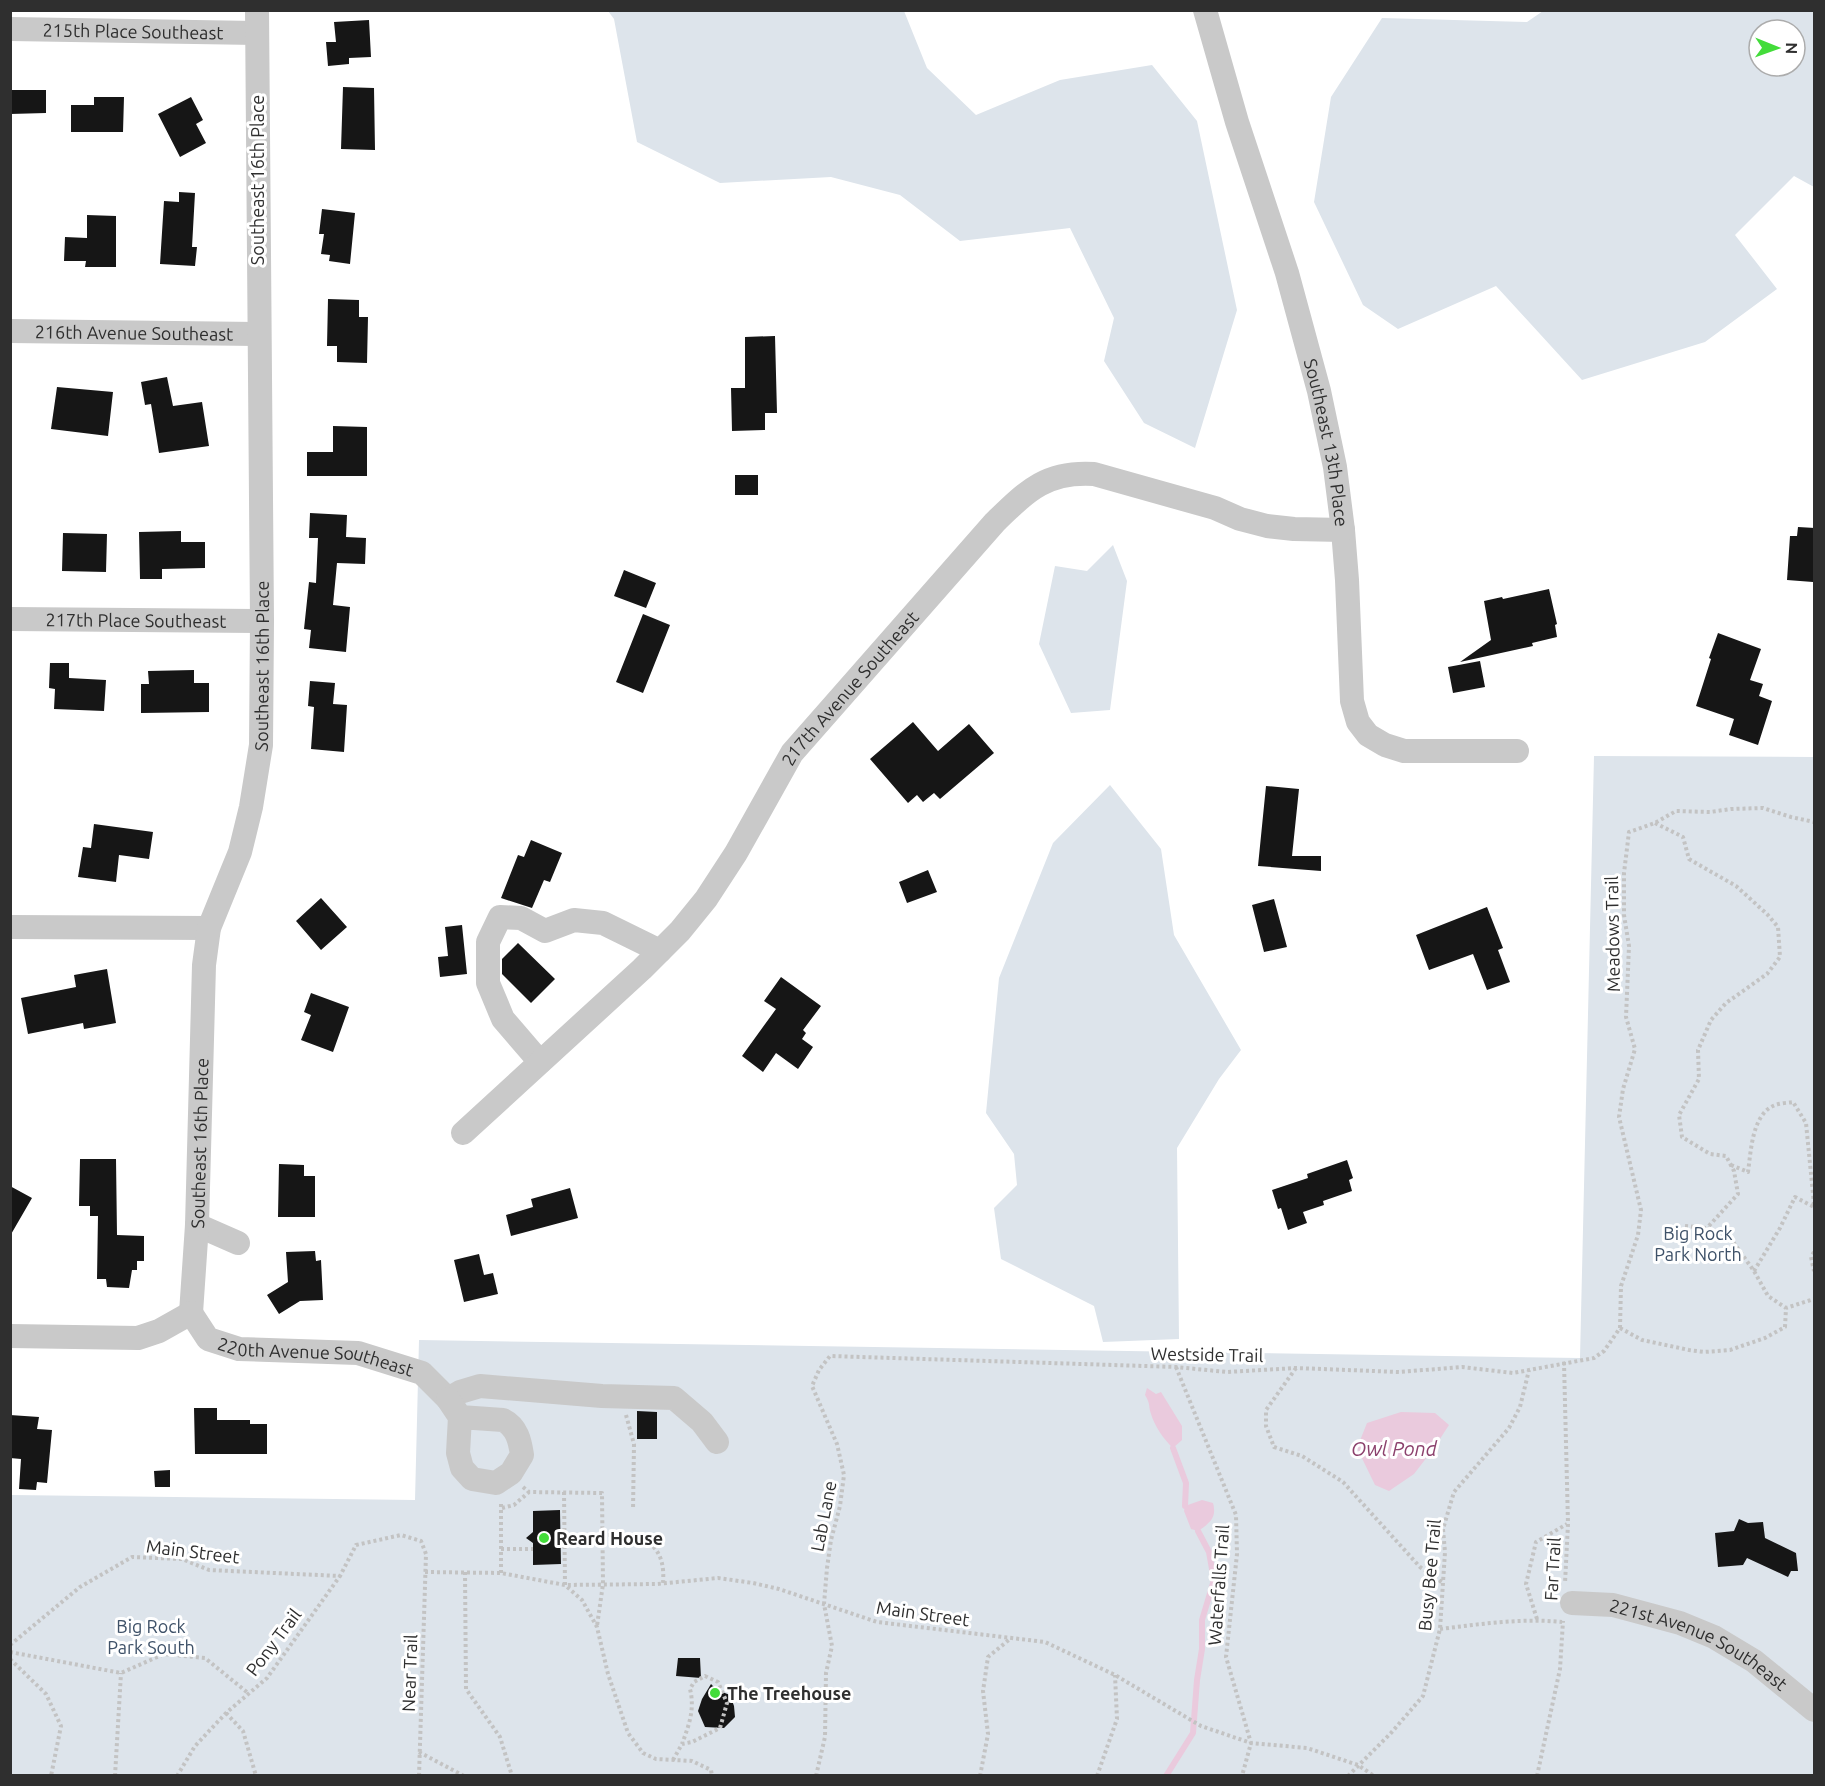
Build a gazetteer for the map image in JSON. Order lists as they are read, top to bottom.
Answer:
{
  "streets": {
    "street": [
      "215th Place Southeast",
      "Southeast 16th Place",
      "216th Avenue Southeast",
      "Southeast 13th Place",
      "217th Place Southeast",
      "217th Avenue Southeast",
      "220th Avenue Southeast",
      "221st Avenue Southeast"
    ],
    "path": [
      "Meadows Trail",
      "Westside Trail",
      "Lab Lane",
      "Main Street",
      "Far Trail",
      "Busy Bee Trail",
      "Waterfalls Trail",
      "Pony Trail",
      "Near Trail"
    ]
  },
  "crossings": [
    ["215th Place Southeast", "Southeast 16th Place"],
    ["Southeast 16th Place", "216th Avenue Southeast"],
    ["Southeast 16th Place", "217th Place Southeast"],
    ["Southeast 16th Place", "220th Avenue Southeast"],
    ["Southeast 13th Place", "217th Avenue Southeast"],
    ["Meadows Trail", "Westside Trail"],
    ["Westside Trail", "Lab Lane"],
    ["Westside Trail", "Far Trail"],
    ["Westside Trail", "Busy Bee Trail"],
    ["Westside Trail", "Waterfalls Trail"],
    ["Lab Lane", "Main Street"],
    ["Main Street", "Busy Bee Trail"],
    ["Main Street", "Waterfalls Trail"],
    ["Main Street", "Pony Trail"],
    ["Main Street", "Near Trail"],
    ["Far Trail", "221st Avenue Southeast"]
  ],
  "water": ["Owl Pond"],
  "parks": ["Big Rock Park North", "Big Rock Park South"],
  "places": ["Reard House", "The Treehouse"],
  "north": "right"
}
